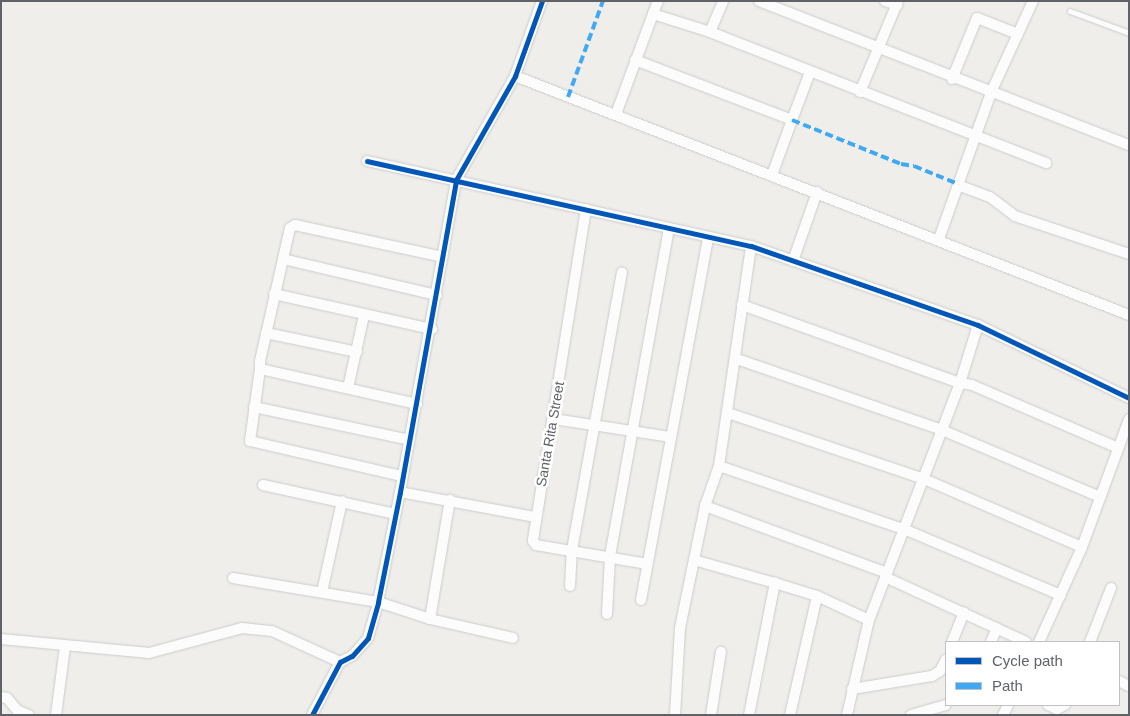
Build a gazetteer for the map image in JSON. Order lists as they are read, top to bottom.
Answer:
{
  "streets": {
    "street": ["Santa Rita Street"]
  },
  "legend": ["Cycle path", "Path"]
}
